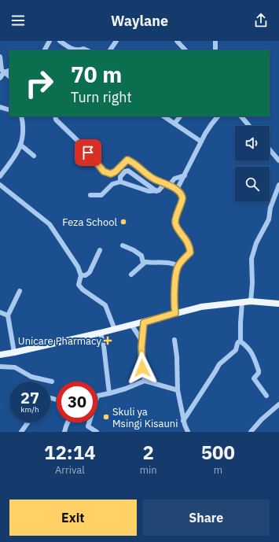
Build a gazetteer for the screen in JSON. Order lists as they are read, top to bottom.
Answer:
{
  "places": {
    "other": ["Feza School", "Skuli ya Msingi Kisauni"],
    "health": ["Unicare Pharmacy"]
  },
  "page": {
    "header": "Waylane",
    "turn": ["70 m", "Turn right"],
    "speed": "27 km/h",
    "limit": "30",
    "eta": [
      "12:14",
      "Arrival",
      "2",
      "min",
      "500",
      "m"
    ],
    "buttons": ["Exit", "Share"]
  }
}
